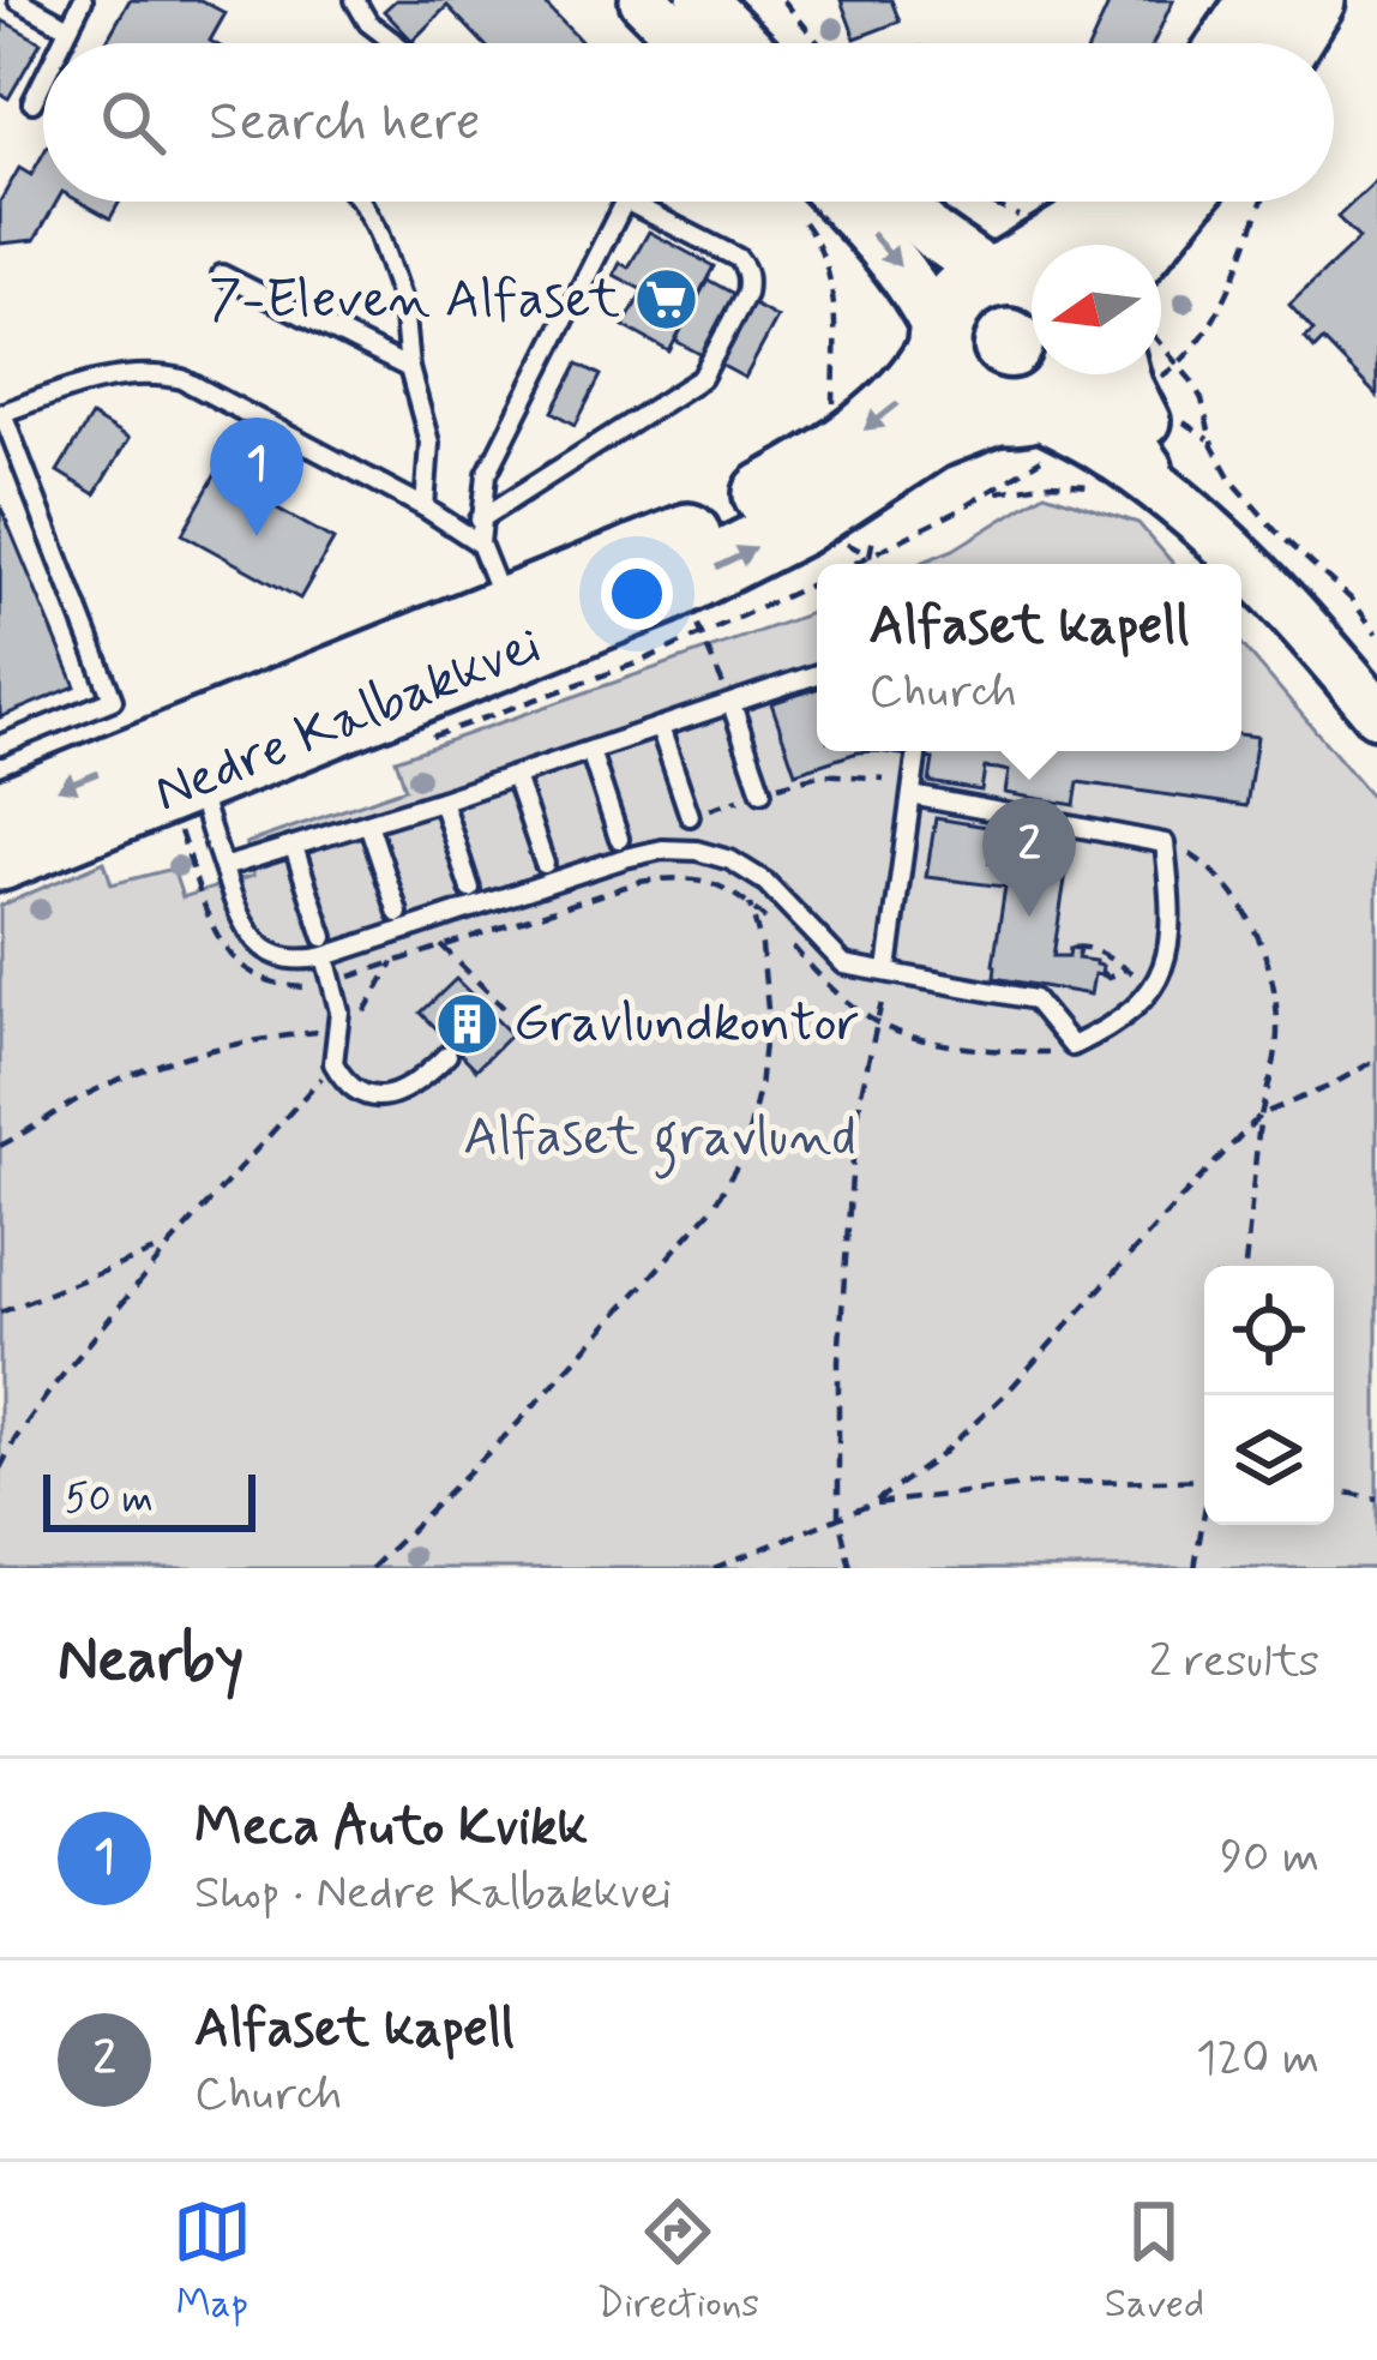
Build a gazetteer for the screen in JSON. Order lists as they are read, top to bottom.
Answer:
{
  "streets": {
    "highway": ["Nedre Kalbakkvei"]
  },
  "parks": ["Alfaset gravlund"],
  "places": {
    "supermarket": ["7-Eleven Alfaset"],
    "building": ["Gravlundkontor"]
  },
  "scale_bar": "50 m",
  "north": "left",
  "page": {
    "search": "Search here",
    "pins": ["1", "2"],
    "popup": ["Alfaset kapell", "Church"],
    "scale": "50 m",
    "heading": ["Nearby", "2 results"],
    "list": [
      {
        "mark": "1",
        "name": "Meca Auto Kvikk",
        "note": "Shop · Nedre Kalbakkvei",
        "value": "90 m"
      },
      {
        "mark": "2",
        "name": "Alfaset kapell",
        "note": "Church",
        "value": "120 m"
      }
    ],
    "nav": ["Map", "Directions", "Saved"]
  }
}
